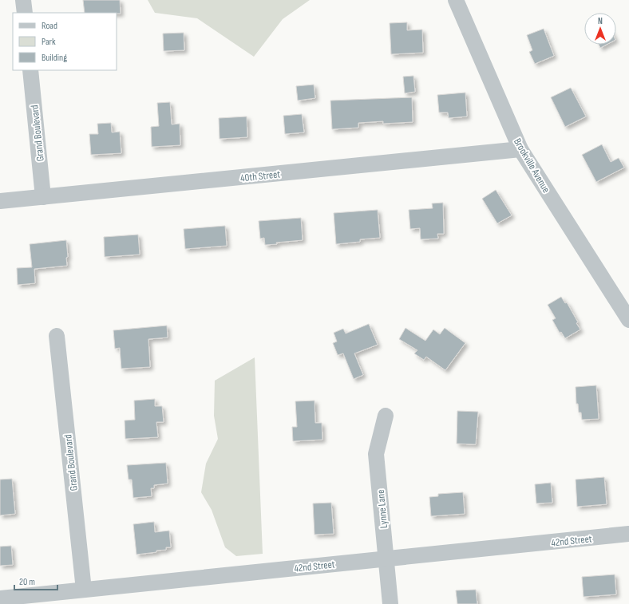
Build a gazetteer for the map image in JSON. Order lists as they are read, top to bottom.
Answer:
{
  "streets": {
    "street": [
      "Grand Boulevard",
      "Brookville Avenue",
      "40th Street",
      "Lynne Lane",
      "42nd Street"
    ]
  },
  "crossings": [
    ["Grand Boulevard", "40th Street"],
    ["Grand Boulevard", "42nd Street"],
    ["Brookville Avenue", "40th Street"],
    ["Lynne Lane", "42nd Street"]
  ],
  "legend": ["Road", "Park", "Building"],
  "scale_bar": "20 m",
  "north": "top"
}
